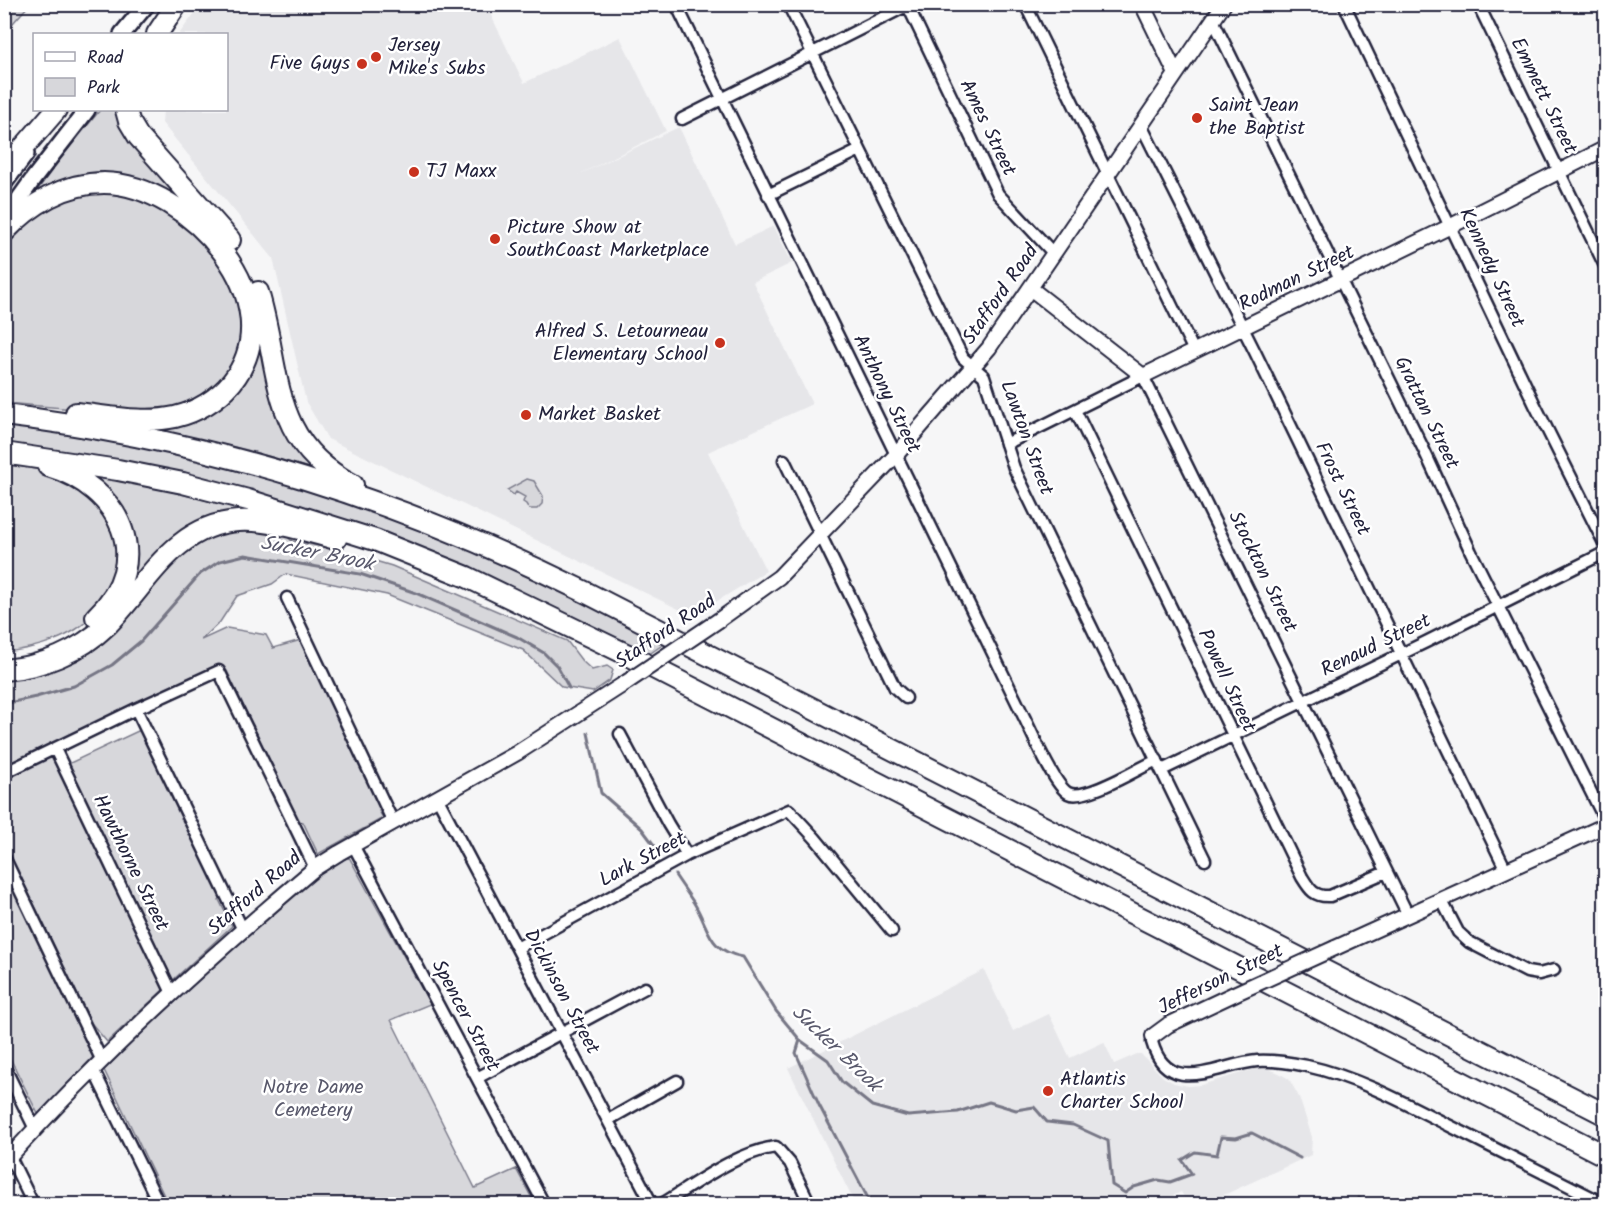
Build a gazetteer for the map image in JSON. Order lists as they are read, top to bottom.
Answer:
{
  "streets": {
    "street": [
      "Emmett Street",
      "Ames Street",
      "Kennedy Street",
      "Rodman Street",
      "Stafford Road",
      "Anthony Street",
      "Grattan Street",
      "Lawton Street",
      "Frost Street",
      "Stockton Street",
      "Renaud Street",
      "Powell Street",
      "Lark Street",
      "Hawthorne Street",
      "Jefferson Street",
      "Dickinson Street",
      "Spencer Street"
    ]
  },
  "crossings": [
    ["Emmett Street", "Rodman Street"],
    ["Ames Street", "Stafford Road"],
    ["Kennedy Street", "Rodman Street"],
    ["Rodman Street", "Grattan Street"],
    ["Rodman Street", "Lawton Street"],
    ["Rodman Street", "Frost Street"],
    ["Rodman Street", "Stockton Street"],
    ["Rodman Street", "Powell Street"],
    ["Stafford Road", "Anthony Street"],
    ["Stafford Road", "Grattan Street"],
    ["Stafford Road", "Lawton Street"],
    ["Stafford Road", "Frost Street"],
    ["Stafford Road", "Stockton Street"],
    ["Stafford Road", "Hawthorne Street"],
    ["Stafford Road", "Dickinson Street"],
    ["Stafford Road", "Spencer Street"],
    ["Anthony Street", "Renaud Street"],
    ["Grattan Street", "Renaud Street"],
    ["Grattan Street", "Jefferson Street"],
    ["Lawton Street", "Renaud Street"],
    ["Frost Street", "Renaud Street"],
    ["Frost Street", "Jefferson Street"],
    ["Stockton Street", "Renaud Street"],
    ["Stockton Street", "Powell Street"],
    ["Stockton Street", "Jefferson Street"],
    ["Renaud Street", "Powell Street"],
    ["Lark Street", "Dickinson Street"]
  ],
  "water": ["Sucker Brook"],
  "parks": ["Notre Dame Cemetery"],
  "places": [
    "Jersey Mike's Subs",
    "Five Guys",
    "Saint Jean the Baptist",
    "TJ Maxx",
    "Picture Show at SouthCoast Marketplace",
    "Alfred S. Letourneau Elementary School",
    "Market Basket",
    "Atlantis Charter School"
  ],
  "legend": ["Road", "Park"]
}
